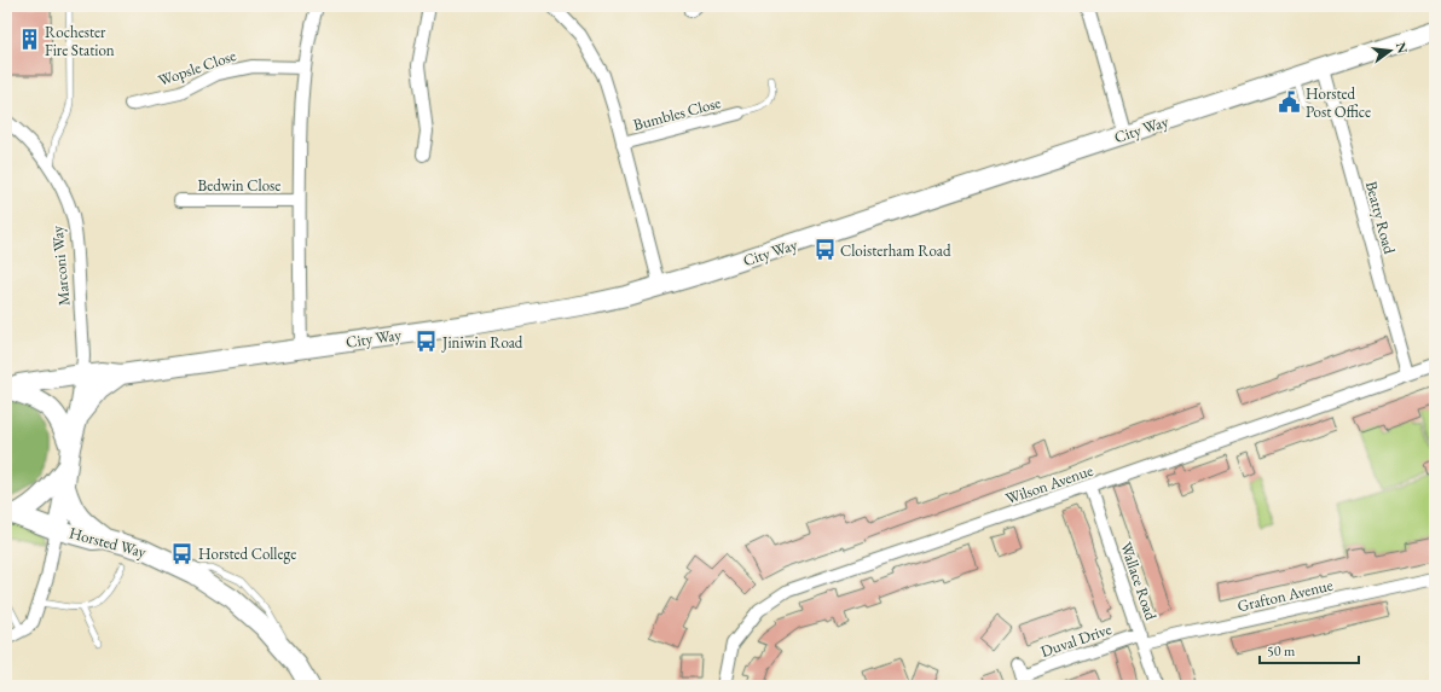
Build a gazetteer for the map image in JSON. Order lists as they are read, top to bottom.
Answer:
{
  "streets": {
    "main road": ["City Way", "Horsted Way"],
    "street": [
      "Wopsle Close",
      "Bumbles Close",
      "Bedwin Close",
      "Beatty Road",
      "Marconi Way",
      "Wilson Avenue",
      "Wallace Road",
      "Grafton Avenue",
      "Duval Drive"
    ]
  },
  "crossings": [
    ["City Way", "Beatty Road"],
    ["City Way", "Marconi Way"],
    ["Beatty Road", "Wilson Avenue"],
    ["Wilson Avenue", "Wallace Road"],
    ["Wallace Road", "Grafton Avenue"],
    ["Wallace Road", "Duval Drive"],
    ["Grafton Avenue", "Duval Drive"]
  ],
  "places": {
    "building": ["Rochester Fire Station"],
    "public building": ["Horsted Post Office"],
    "bus stop": ["Cloisterham Road", "Jiniwin Road", "Horsted College"]
  },
  "scale_bar": "50 m",
  "north": "right"
}
